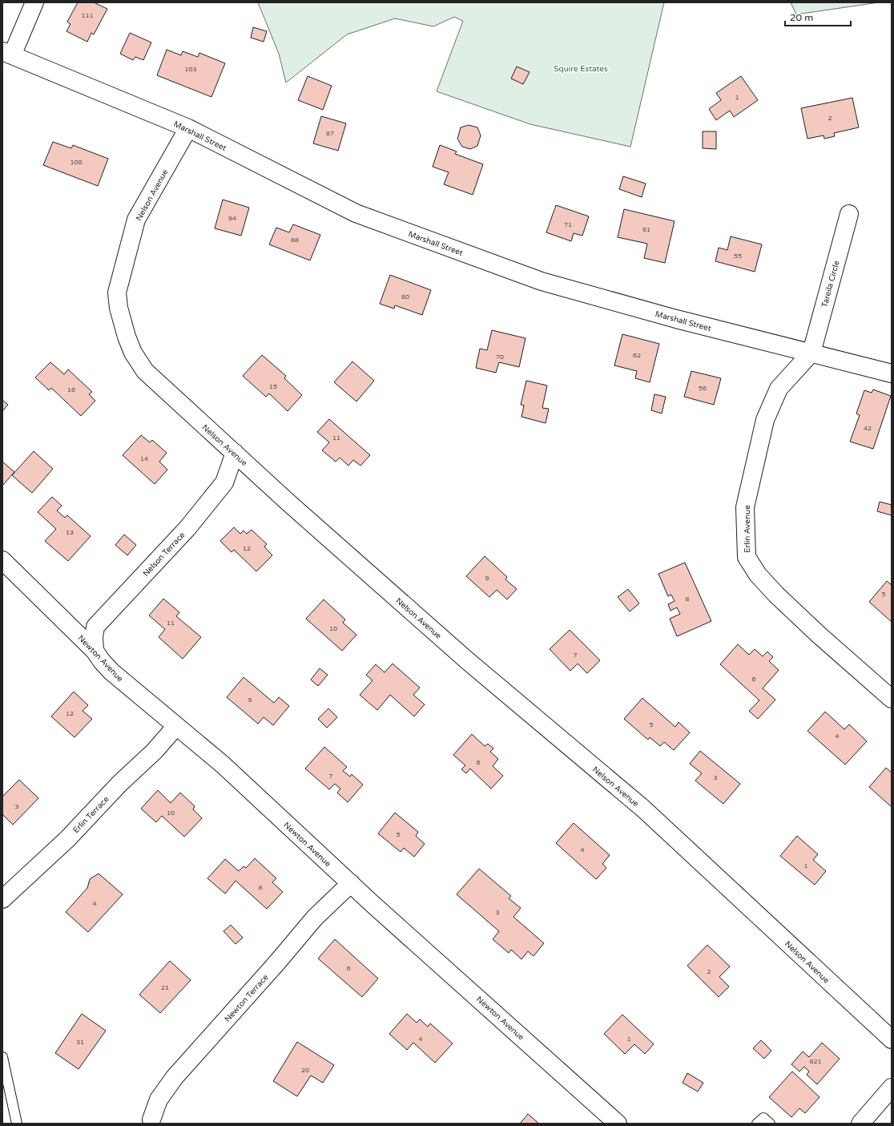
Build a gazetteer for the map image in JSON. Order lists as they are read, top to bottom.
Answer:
{
  "streets": {
    "street": [
      "Marshall Street",
      "Nelson Avenue",
      "Tareila Circle",
      "Erlin Avenue",
      "Nelson Terrace",
      "Newton Avenue",
      "Erlin Terrace",
      "Newton Terrace"
    ]
  },
  "crossings": [
    ["Marshall Street", "Nelson Avenue"],
    ["Marshall Street", "Tareila Circle"],
    ["Marshall Street", "Erlin Avenue"],
    ["Nelson Avenue", "Nelson Terrace"],
    ["Tareila Circle", "Erlin Avenue"],
    ["Nelson Terrace", "Newton Avenue"],
    ["Newton Avenue", "Erlin Terrace"],
    ["Newton Avenue", "Newton Terrace"]
  ],
  "parks": ["Squire Estates"],
  "house_numbers": [
    "111",
    "103",
    "1",
    "2",
    "87",
    "100",
    "94",
    "71",
    "61",
    "88",
    "55",
    "80",
    "62",
    "70",
    "15",
    "56",
    "16",
    "42",
    "11",
    "14",
    "13",
    "12",
    "9",
    "5",
    "8",
    "11",
    "10",
    "7",
    "6",
    "9",
    "12",
    "5",
    "4",
    "6",
    "7",
    "3",
    "3",
    "10",
    "5",
    "4",
    "1",
    "8",
    "4",
    "3",
    "6",
    "2",
    "21",
    "4",
    "1",
    "31",
    "821",
    "20"
  ],
  "scale_bar": "20 m"
}
